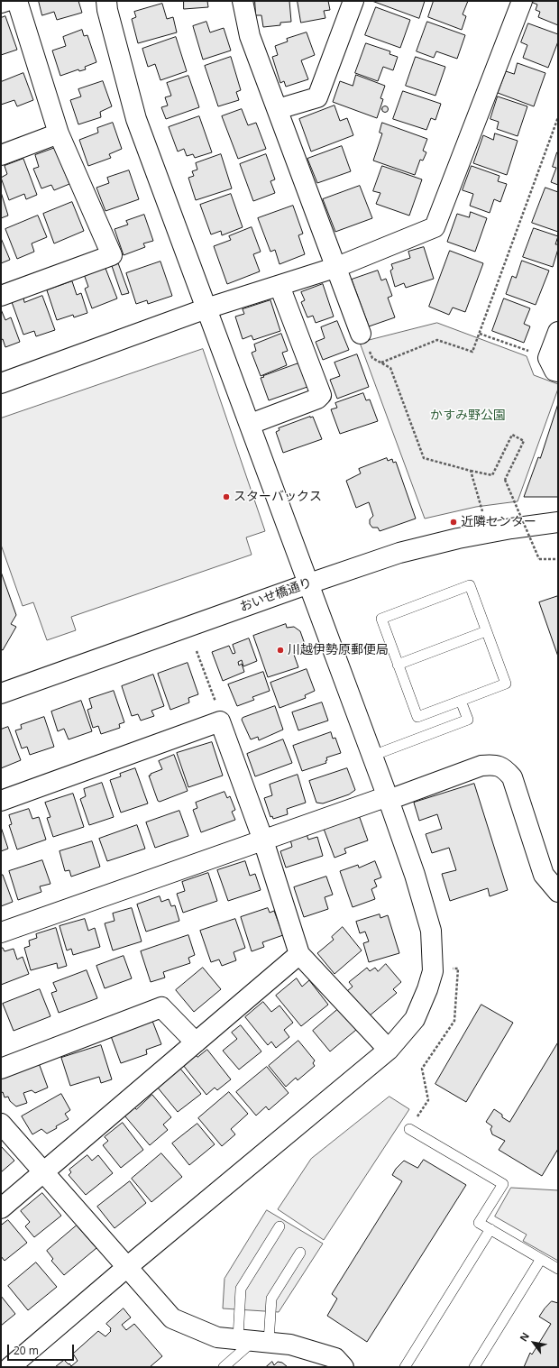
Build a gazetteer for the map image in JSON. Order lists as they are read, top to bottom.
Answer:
{
  "streets": {
    "street": ["おいせ橋通り"]
  },
  "parks": ["かすみ野公園"],
  "places": ["スターバックス", "近隣センター", "川越伊勢原郵便局"],
  "scale_bar": "20 m",
  "north": "top left"
}
